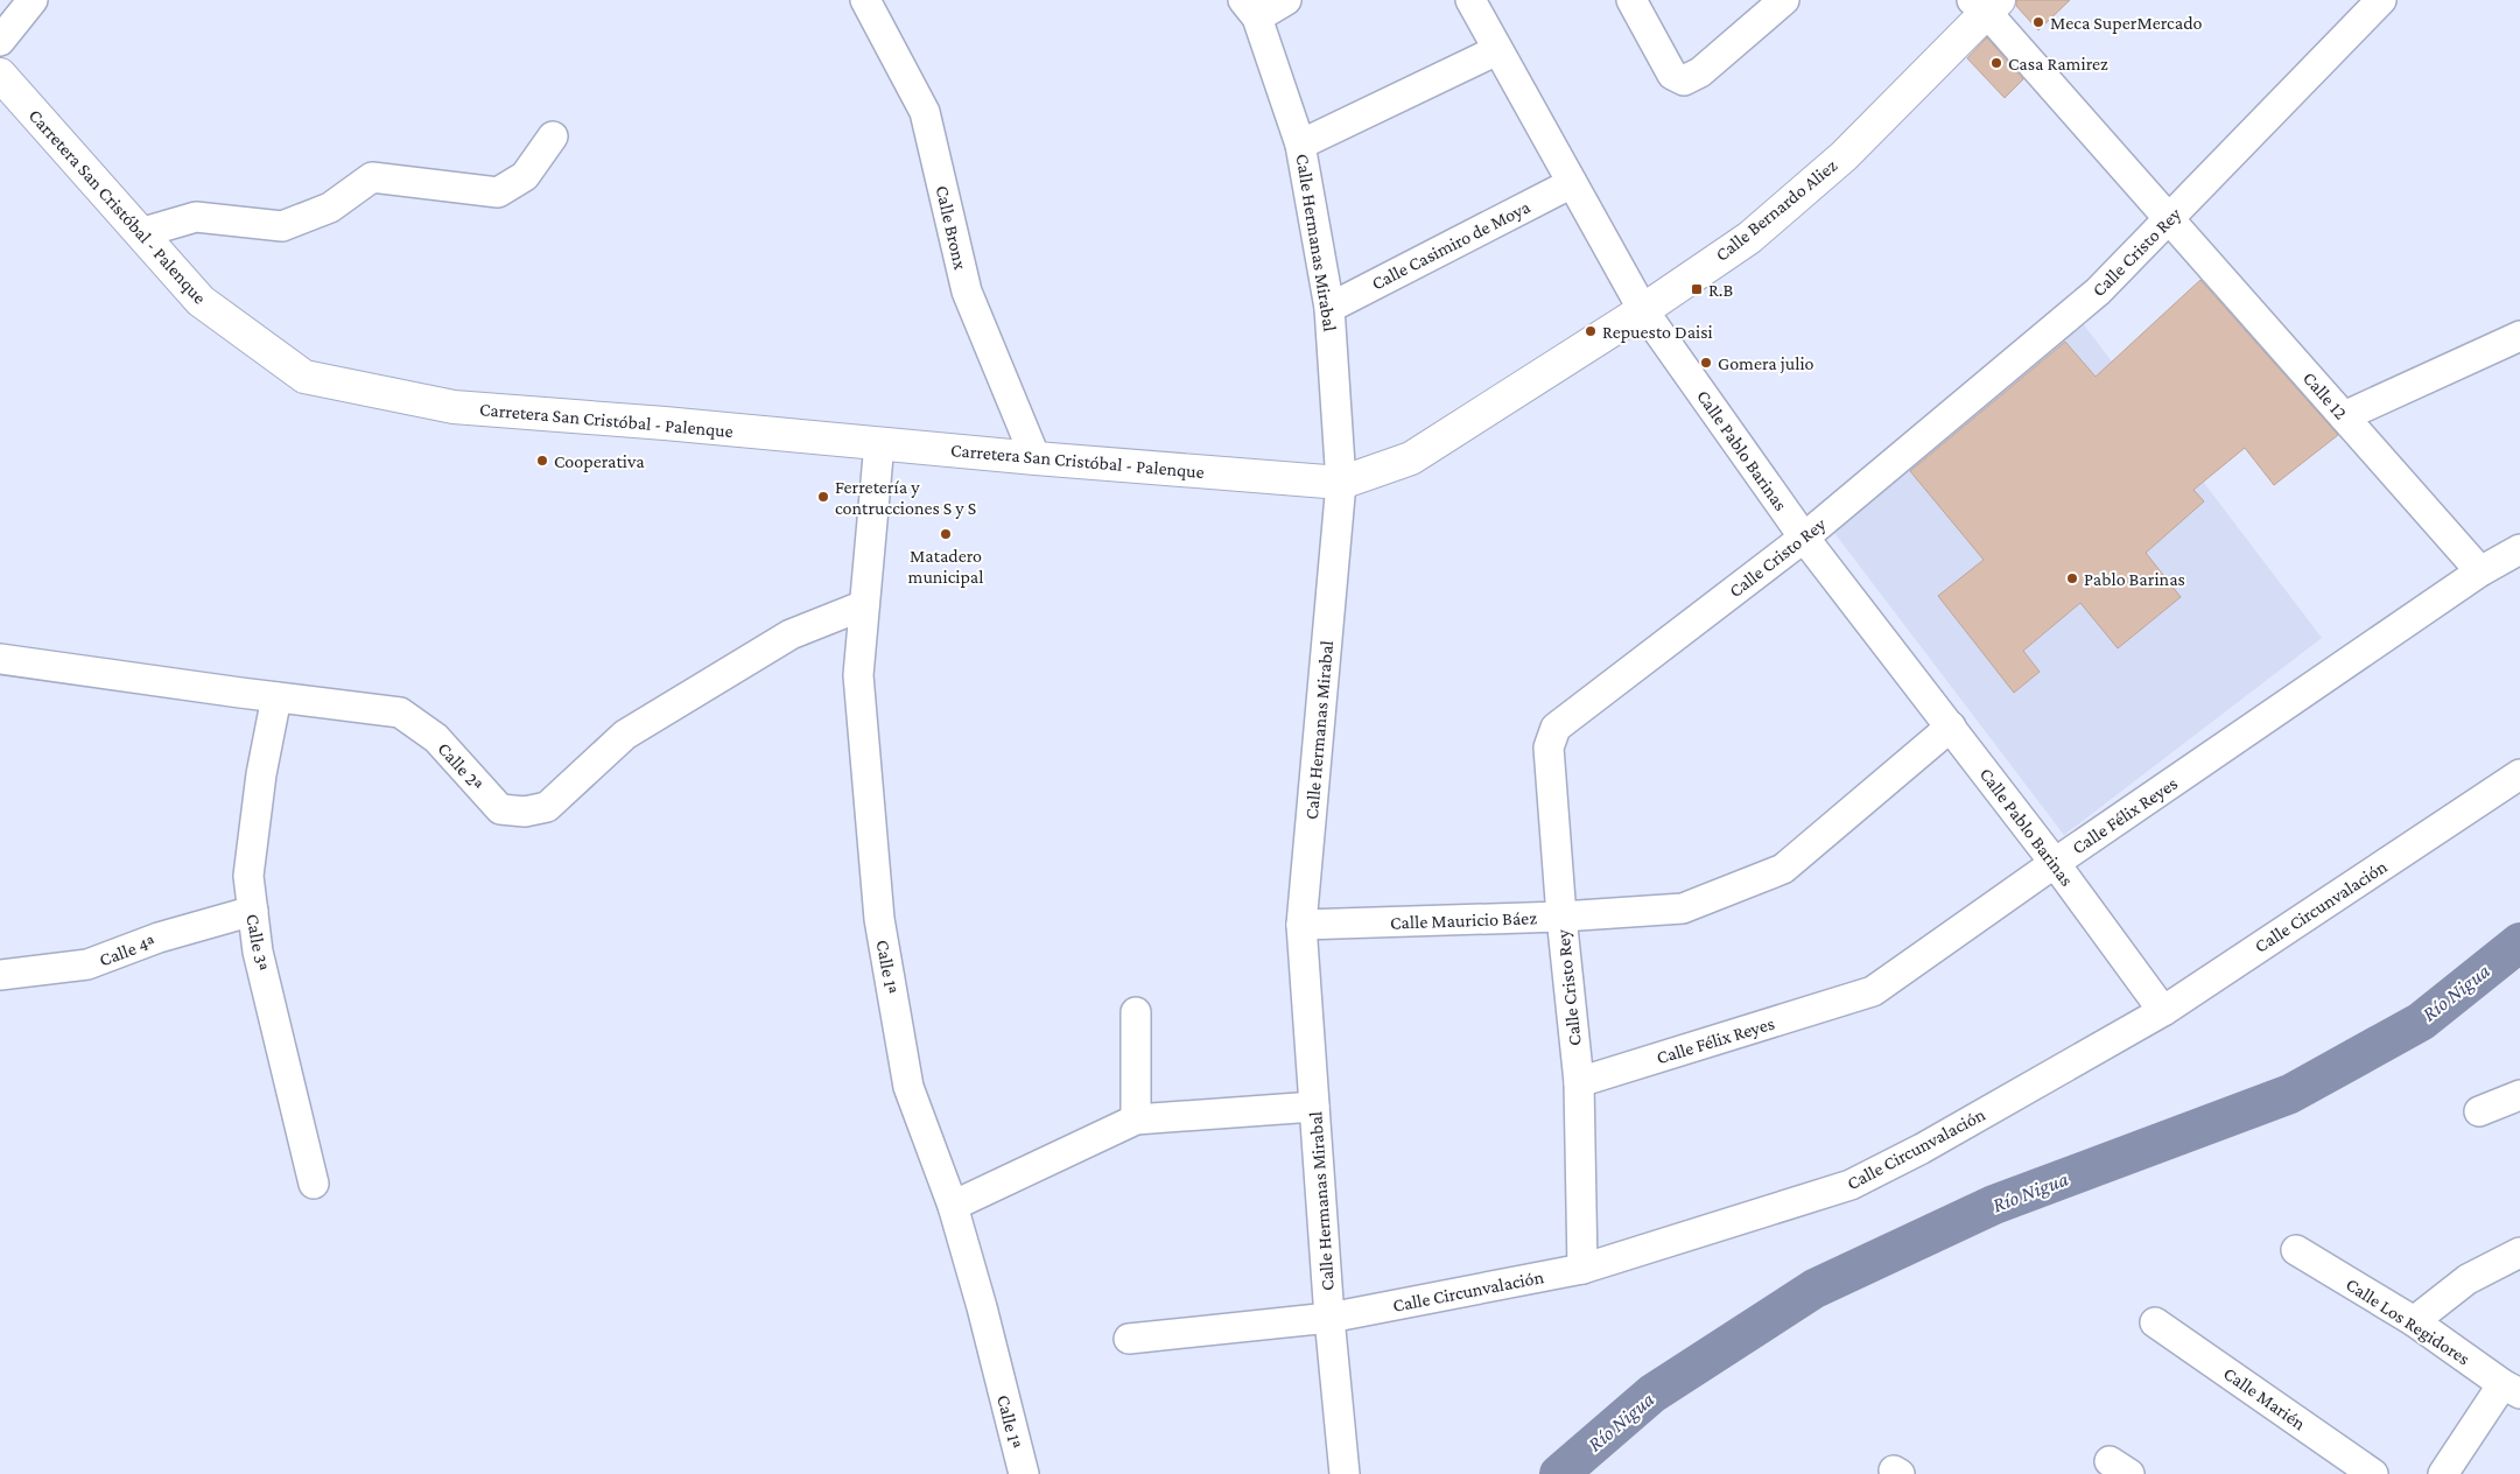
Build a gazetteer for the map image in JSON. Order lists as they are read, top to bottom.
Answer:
{
  "streets": {
    "main road": ["Carretera San Cristóbal - Palenque", "Calle Bernardo Aliez"],
    "street": [
      "Calle Bronx",
      "Calle Hermanas Mirabal",
      "Calle Casimiro de Moya",
      "Calle Cristo Rey",
      "Calle 12",
      "Calle Pablo Barinas",
      "Calle 2ª",
      "Calle Félix Reyes",
      "Calle Circunvalación",
      "Calle Mauricio Báez",
      "Calle 3ª",
      "Calle 4ª",
      "Calle 1ª",
      "Calle Los Regidores",
      "Calle Marién"
    ]
  },
  "crossings": [
    ["Carretera San Cristóbal - Palenque", "Calle Bernardo Aliez"],
    ["Carretera San Cristóbal - Palenque", "Calle Bronx"],
    ["Carretera San Cristóbal - Palenque", "Calle Hermanas Mirabal"],
    ["Carretera San Cristóbal - Palenque", "Calle 1ª"],
    ["Calle Bernardo Aliez", "Calle Hermanas Mirabal"],
    ["Calle Bernardo Aliez", "Calle 12"],
    ["Calle Bernardo Aliez", "Calle Pablo Barinas"],
    ["Calle Hermanas Mirabal", "Calle Casimiro de Moya"],
    ["Calle Hermanas Mirabal", "Calle Circunvalación"],
    ["Calle Hermanas Mirabal", "Calle Mauricio Báez"],
    ["Calle Casimiro de Moya", "Calle Pablo Barinas"],
    ["Calle Cristo Rey", "Calle 12"],
    ["Calle Cristo Rey", "Calle Pablo Barinas"],
    ["Calle Cristo Rey", "Calle Félix Reyes"],
    ["Calle Cristo Rey", "Calle Circunvalación"],
    ["Calle Cristo Rey", "Calle Mauricio Báez"],
    ["Calle 12", "Calle Félix Reyes"],
    ["Calle Pablo Barinas", "Calle Félix Reyes"],
    ["Calle Pablo Barinas", "Calle Circunvalación"],
    ["Calle Pablo Barinas", "Calle Mauricio Báez"],
    ["Calle 2ª", "Calle 3ª"],
    ["Calle 2ª", "Calle 1ª"],
    ["Calle 3ª", "Calle 4ª"]
  ],
  "water": ["Río Nigua"],
  "places": {
    "other": [
      "Meca SuperMercado",
      "Casa Ramirez",
      "Repuesto Daisi",
      "Gomera julio",
      "Cooperativa",
      "Ferretería y contrucciones S y S",
      "Matadero municipal",
      "Pablo Barinas"
    ],
    "transit": ["R.B"]
  }
}
